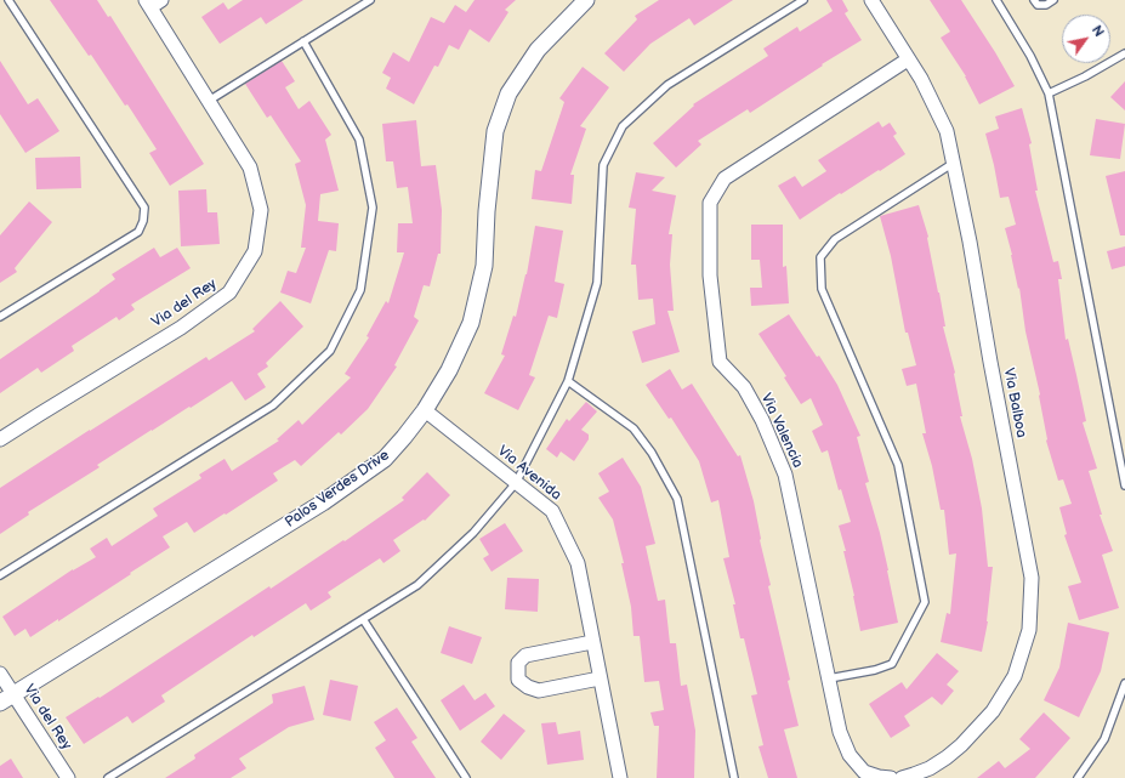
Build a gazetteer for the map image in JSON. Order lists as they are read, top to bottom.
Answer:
{
  "streets": {
    "street": [
      "Via del Rey",
      "Via Balboa",
      "Via Valencia",
      "Via Avenida",
      "Palos Verdes Drive"
    ]
  },
  "crossings": [
    ["Via del Rey", "Palos Verdes Drive"],
    ["Via Balboa", "Via Valencia"],
    ["Via Avenida", "Palos Verdes Drive"]
  ],
  "north": "top right"
}
